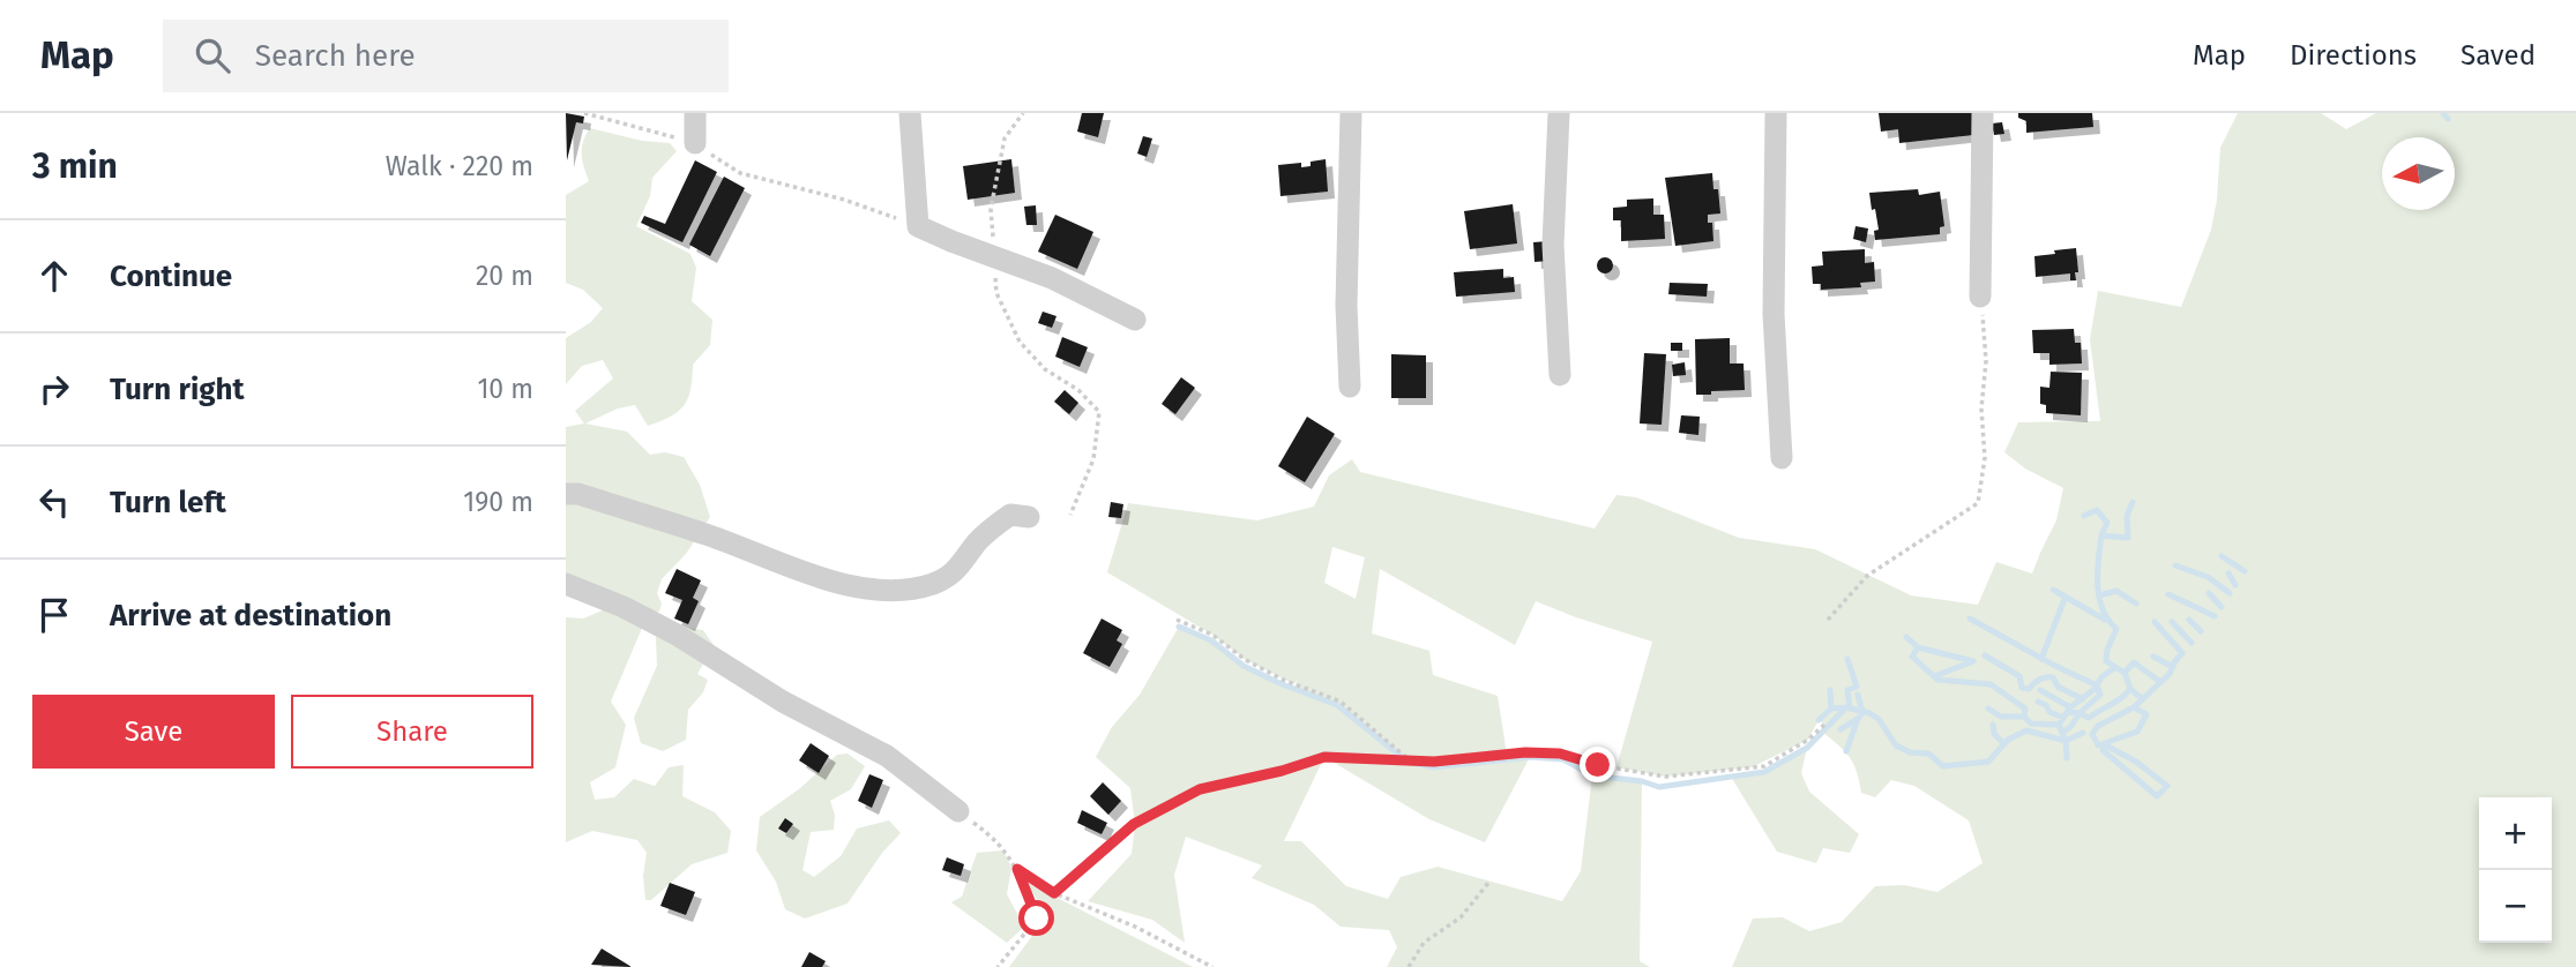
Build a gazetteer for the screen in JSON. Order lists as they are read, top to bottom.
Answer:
{
  "north": "left",
  "page": {
    "header": "Map",
    "search": "Search here",
    "nav": ["Map", "Directions", "Saved"],
    "heading": ["3 min", "Walk · 220 m"],
    "list": [
      ["Continue", "20 m"],
      ["Turn right", "10 m"],
      ["Turn left", "190 m"],
      "Arrive at destination"
    ],
    "buttons": ["Save", "Share"],
    "map_buttons": ["+", "−"]
  }
}
